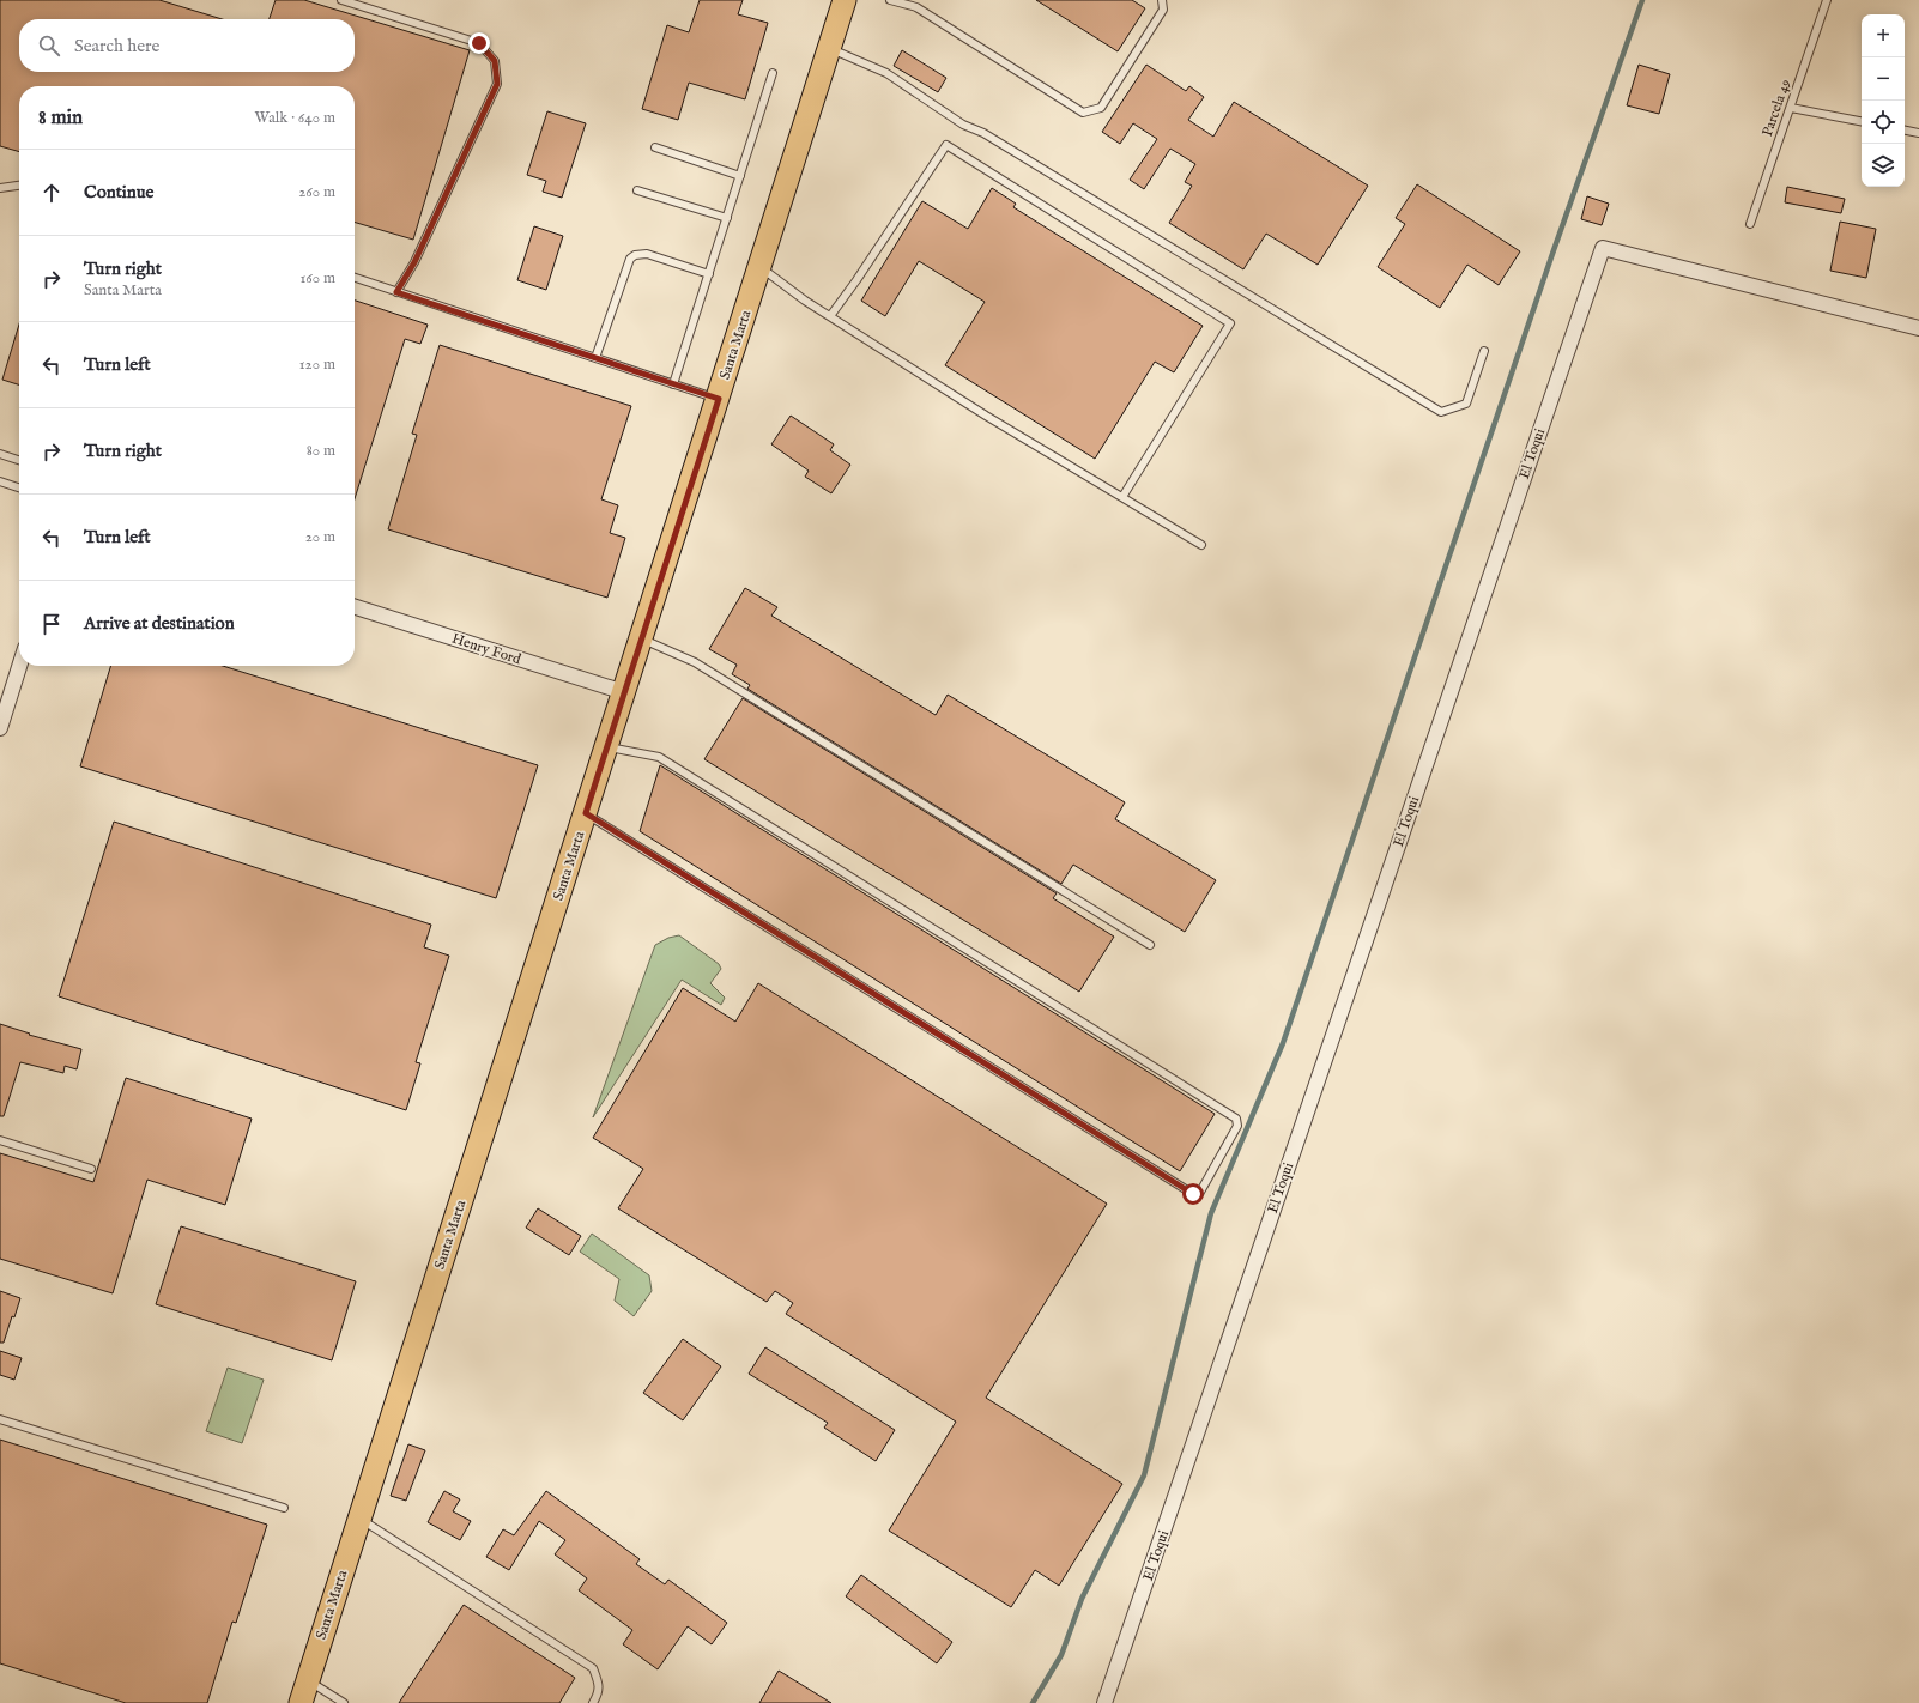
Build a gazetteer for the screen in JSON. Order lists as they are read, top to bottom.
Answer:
{
  "streets": {
    "main road": ["Santa Marta"],
    "street": ["El Toqui", "Henry Ford"],
    "lane": ["Parcela 49"]
  },
  "crossings": [
    ["Santa Marta", "Henry Ford"]
  ],
  "page": {
    "map_buttons": ["+", "−"],
    "search": "Search here",
    "heading": ["8 min", "Walk · 640 m"],
    "list": [
      ["Continue", "260 m"],
      ["Turn right", "Santa Marta", "160 m"],
      ["Turn left", "120 m"],
      ["Turn right", "80 m"],
      ["Turn left", "20 m"],
      "Arrive at destination"
    ]
  }
}
